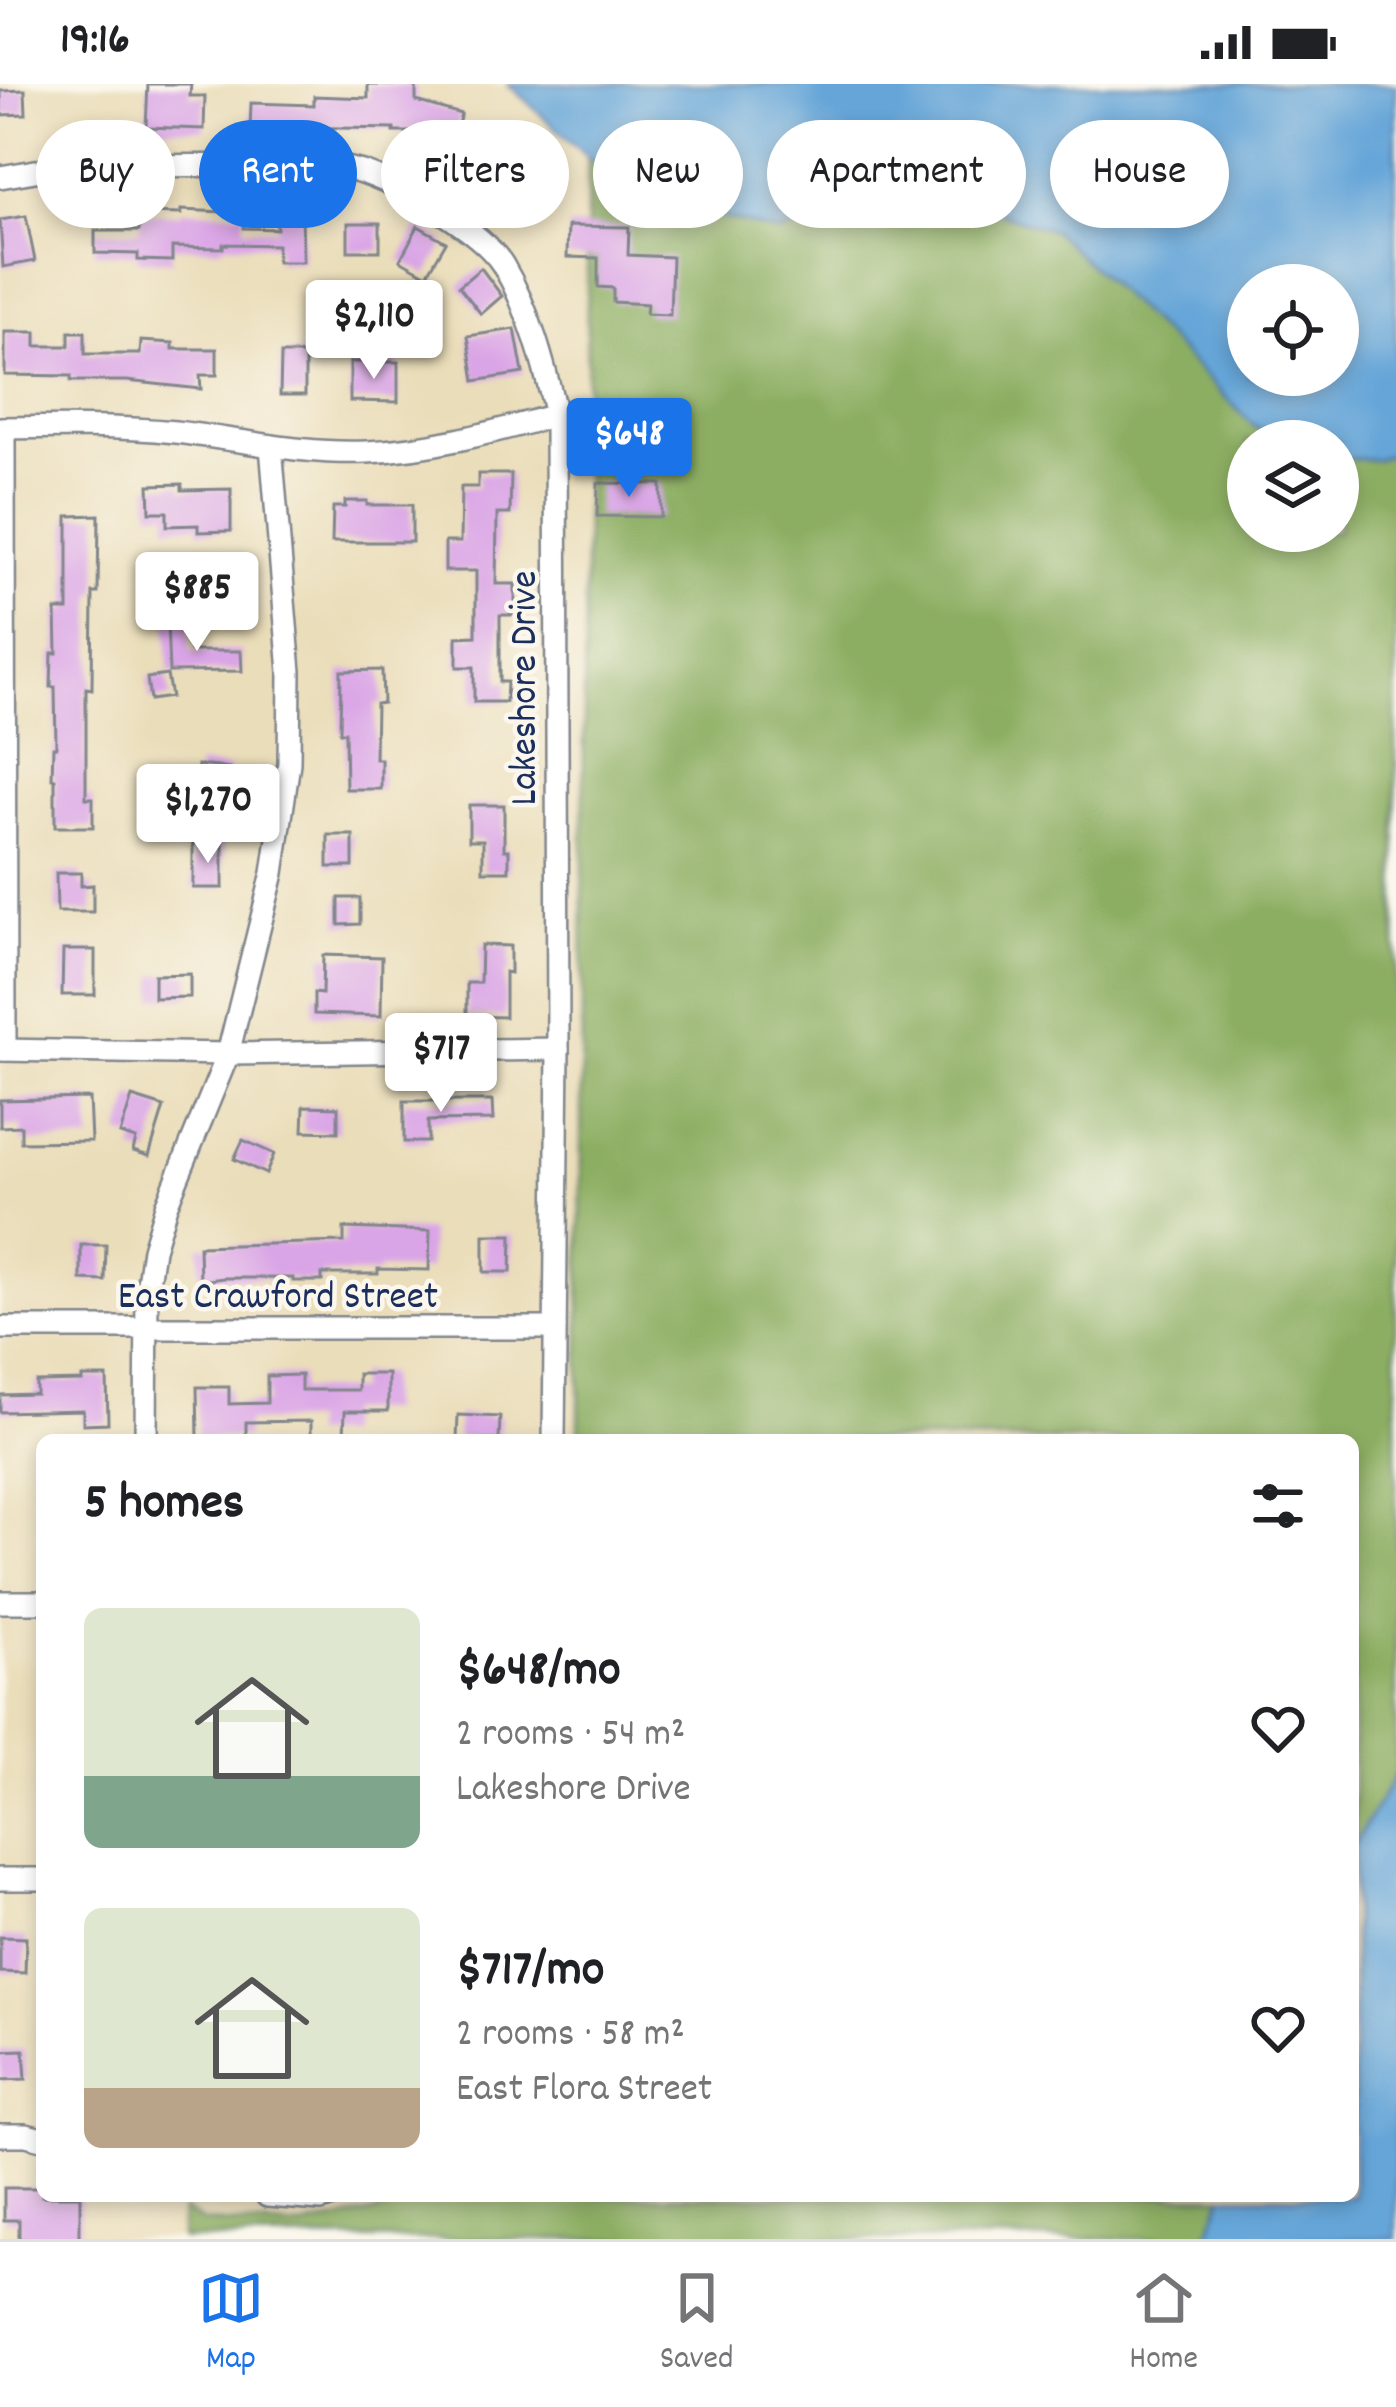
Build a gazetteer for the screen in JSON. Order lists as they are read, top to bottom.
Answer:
{
  "streets": {
    "street": ["Lakeshore Drive", "East Crawford Street"]
  },
  "crossings": [
    ["Lakeshore Drive", "East Crawford Street"]
  ],
  "page": {
    "status": "19:16",
    "chip": [
      "Buy",
      "Rent",
      "Filters",
      "New",
      "Apartment",
      "House"
    ],
    "price": [
      "$2,110",
      "$648",
      "$885",
      "$1,270",
      "$717"
    ],
    "heading": "5 homes",
    "list": [
      {
        "name": "$648/mo",
        "note": "2 rooms · 54 m² · Lakeshore Drive"
      },
      {
        "name": "$717/mo",
        "note": "2 rooms · 58 m² · East Flora Street"
      }
    ],
    "tabs": ["Map", "Saved", "Home"]
  }
}
